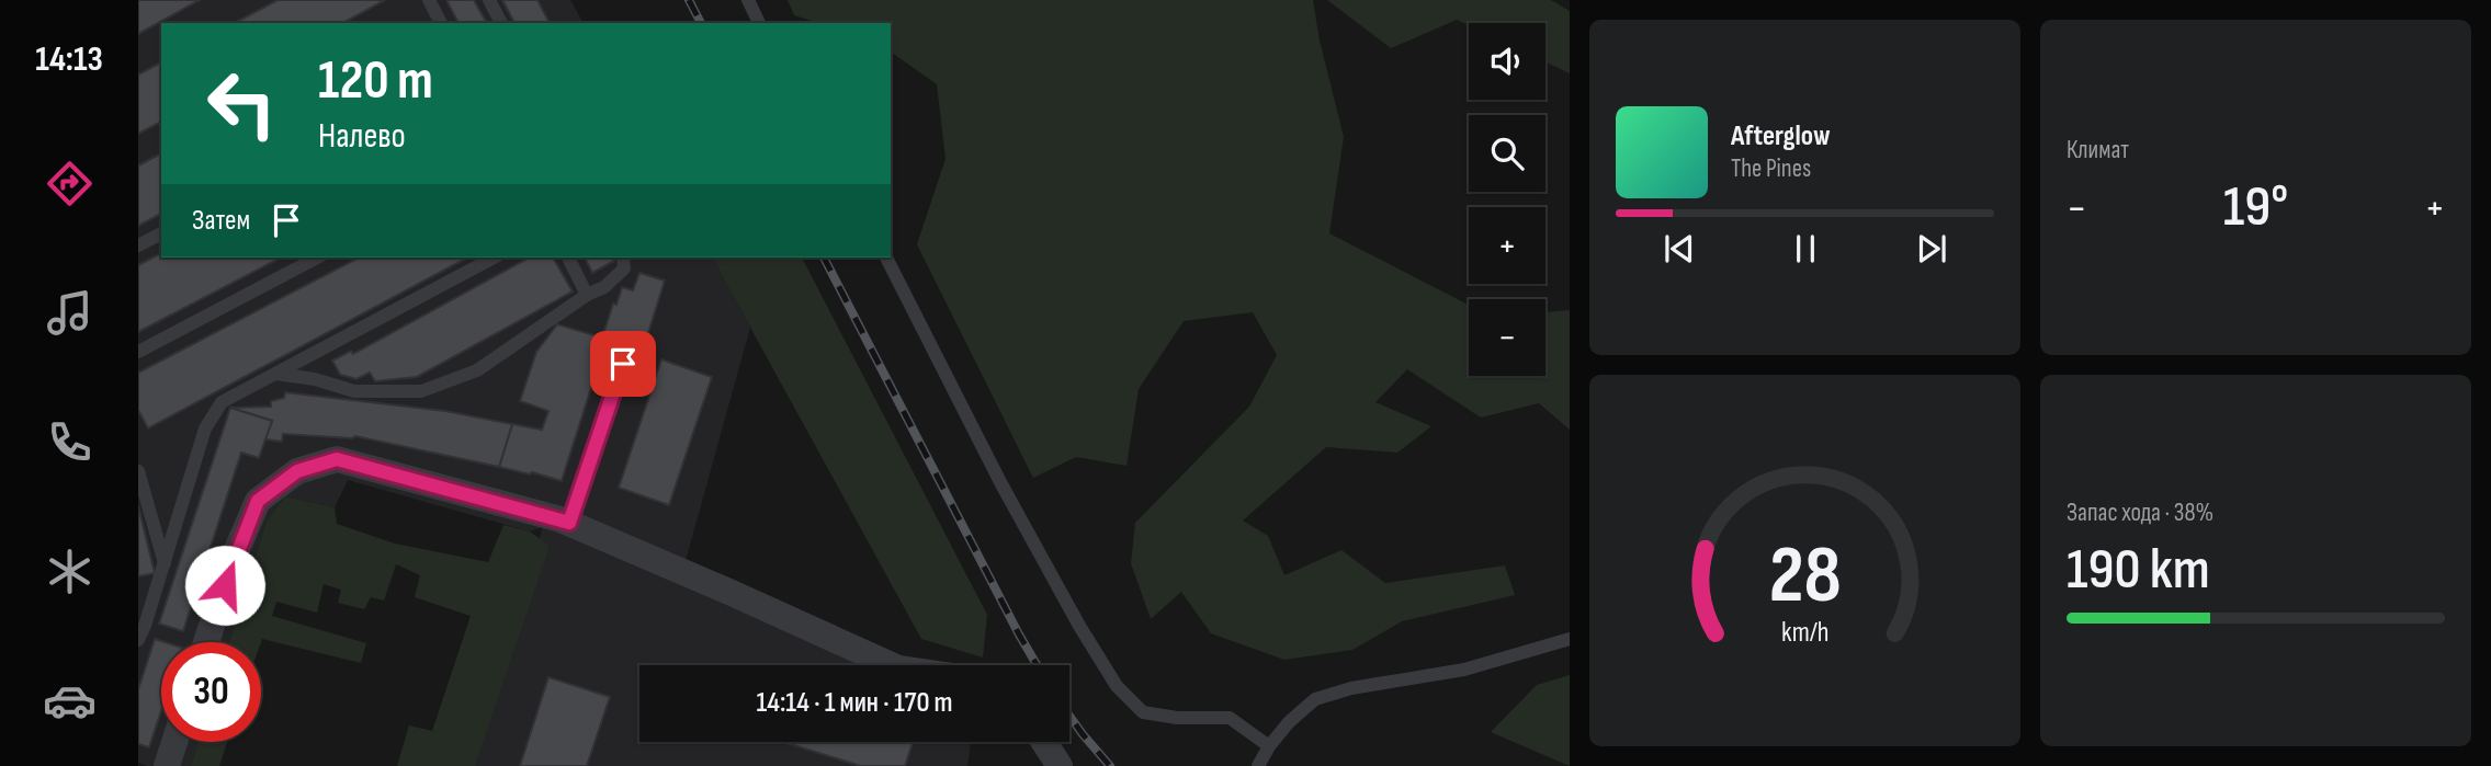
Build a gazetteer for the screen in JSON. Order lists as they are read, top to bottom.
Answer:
{
  "page": {
    "tabs": "14:13",
    "tile": [
      "Климат",
      ["Запас хода · 38%", "190 km"]
    ],
    "map_buttons": ["+", "−"],
    "turn": ["120 m", "Налево"],
    "song": ["Afterglow", "The Pines"],
    "heat": ["−", "19°", "+"],
    "then": "Затем",
    "limit": "30",
    "trip": "14:14 · 1 мин · 170 m",
    "gauge": ["28", "km/h"]
  }
}
